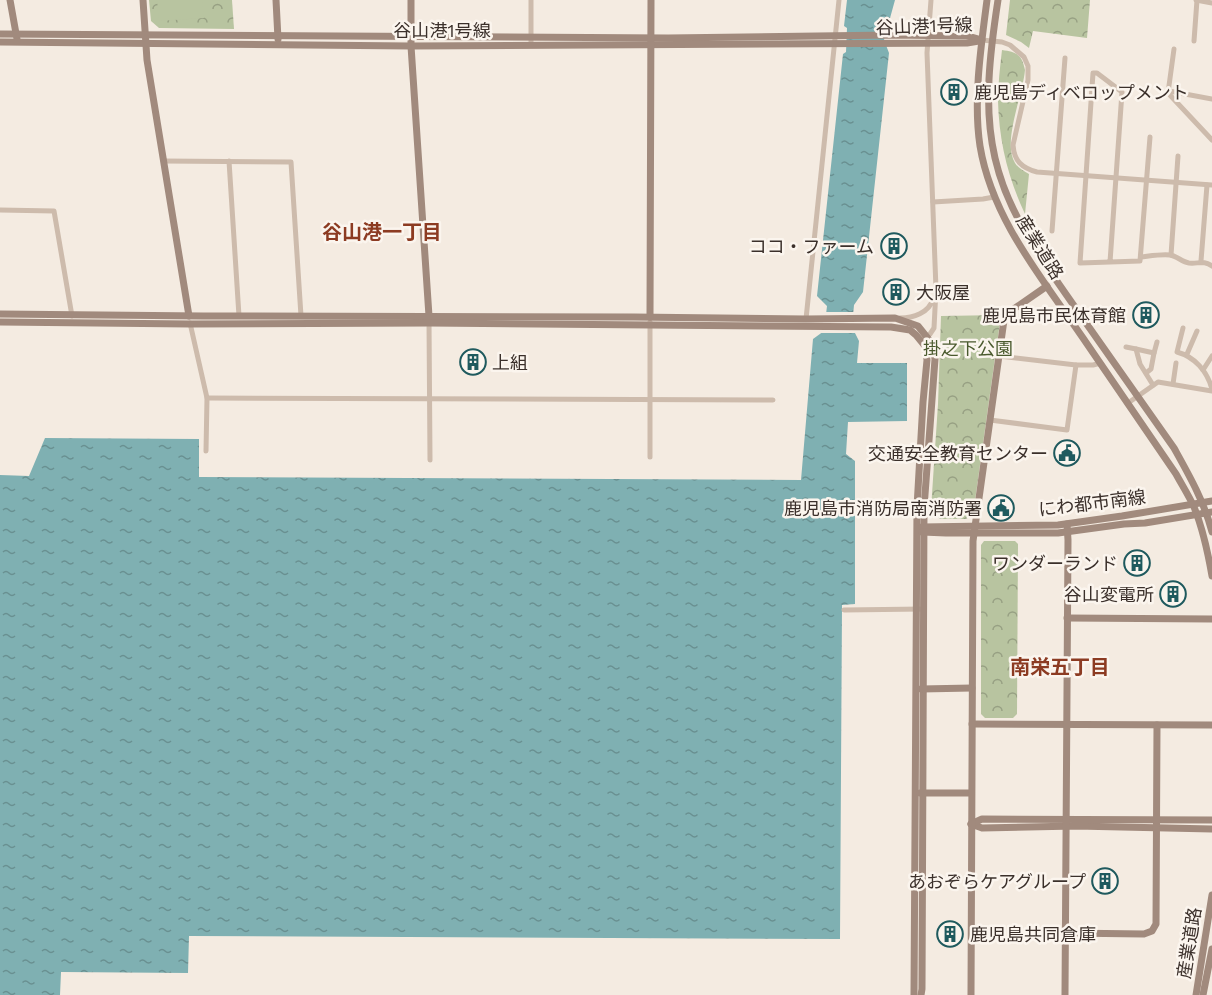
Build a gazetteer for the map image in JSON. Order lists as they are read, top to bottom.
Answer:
{
  "streets": {
    "street": ["谷山港1号線", "産業道路", "にわ都市南線"]
  },
  "crossings": [
    ["谷山港1号線", "産業道路"],
    ["産業道路", "にわ都市南線"]
  ],
  "districts": ["谷山港一丁目", "南栄五丁目"],
  "parks": ["掛之下公園"],
  "places": {
    "building": [
      "鹿児島ディベロップメント",
      "ココ・ファーム",
      "大阪屋",
      "鹿児島市民体育館",
      "上組",
      "ワンダーランド",
      "谷山変電所",
      "あおぞらケアグループ",
      "鹿児島共同倉庫"
    ],
    "public building": ["交通安全教育センター", "鹿児島市消防局南消防署"]
  }
}
